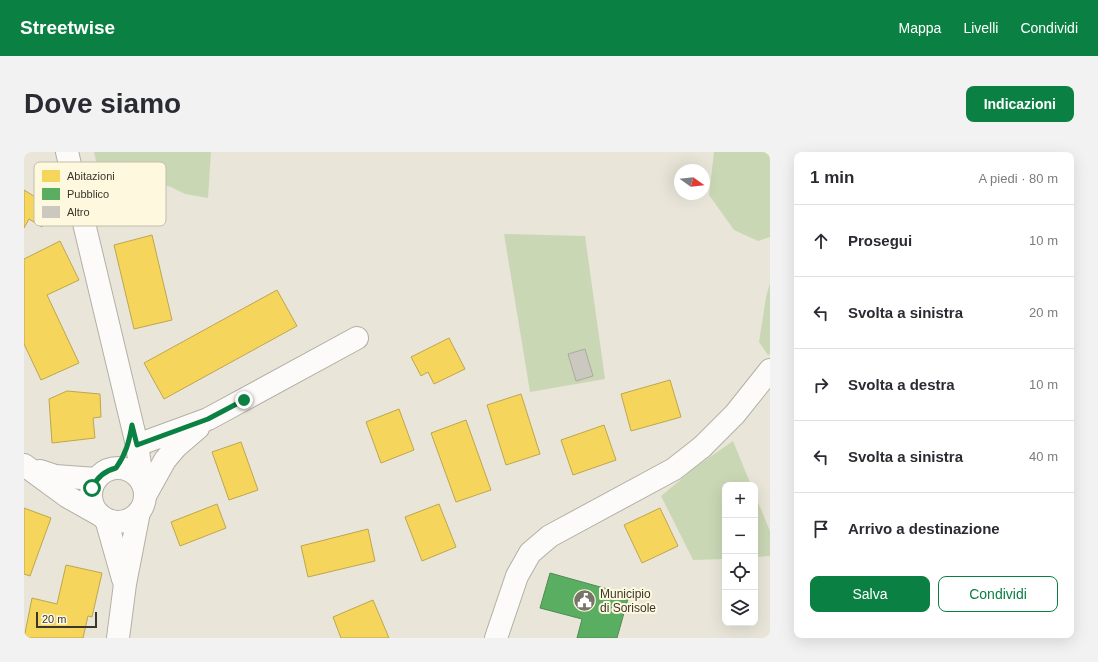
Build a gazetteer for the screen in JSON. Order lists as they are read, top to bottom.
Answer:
{
  "places": {
    "public building": ["Municipio di Sorisole"]
  },
  "legend": ["Abitazioni", "Pubblico", "Altro"],
  "scale_bar": "20 m",
  "north": "right",
  "page": {
    "header": "Streetwise",
    "nav": ["Mappa", "Livelli", "Condividi"],
    "buttons": [
      "Indicazioni",
      ["Salva", "Condividi"]
    ],
    "title": "Dove siamo",
    "heading": ["1 min", "A piedi · 80 m"],
    "list": [
      ["Prosegui", "10 m"],
      ["Svolta a sinistra", "20 m"],
      ["Svolta a destra", "10 m"],
      ["Svolta a sinistra", "40 m"],
      "Arrivo a destinazione"
    ],
    "map_buttons": ["+", "−"],
    "scale": "20 m"
  }
}
